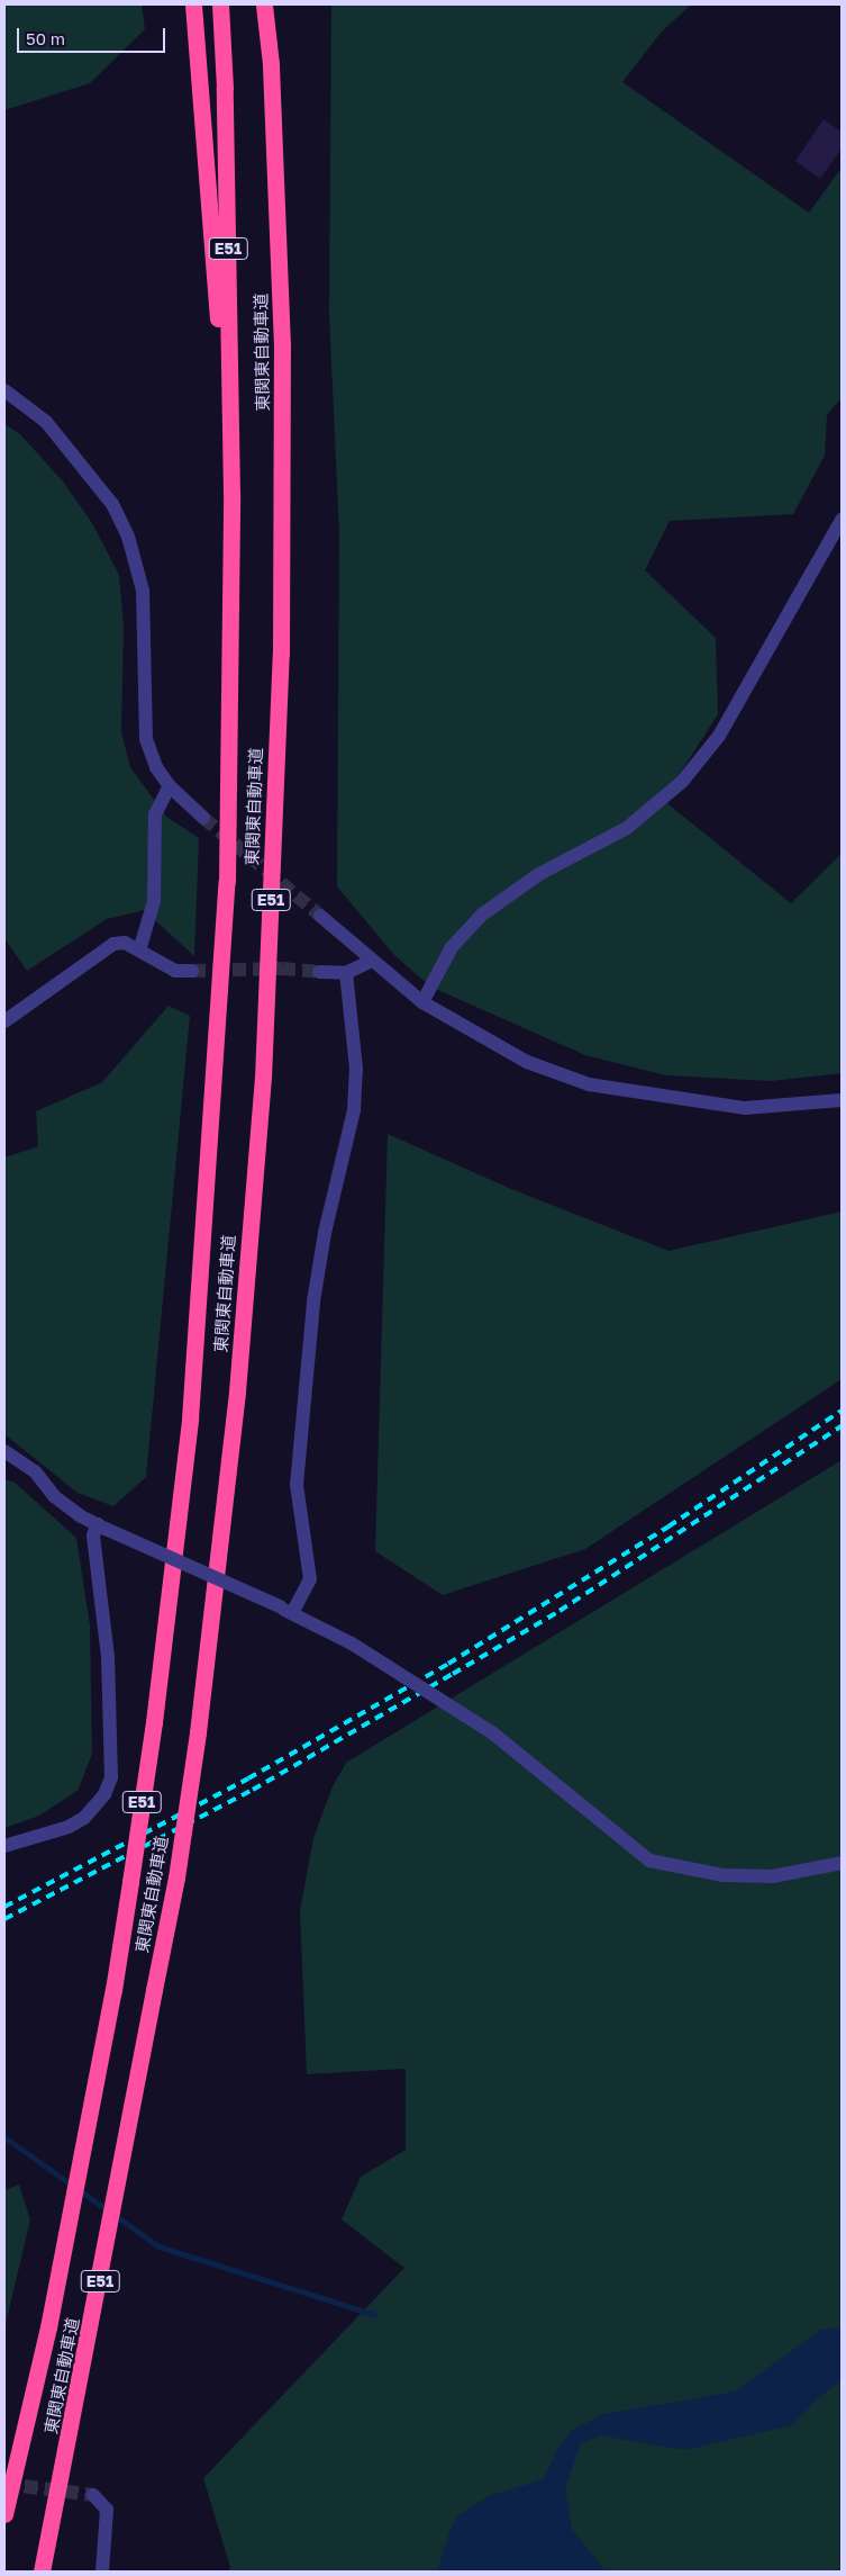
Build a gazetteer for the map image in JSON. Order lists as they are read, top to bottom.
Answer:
{
  "streets": {
    "highway": ["E51", "東関東自動車道"]
  },
  "scale_bar": "50 m"
}
